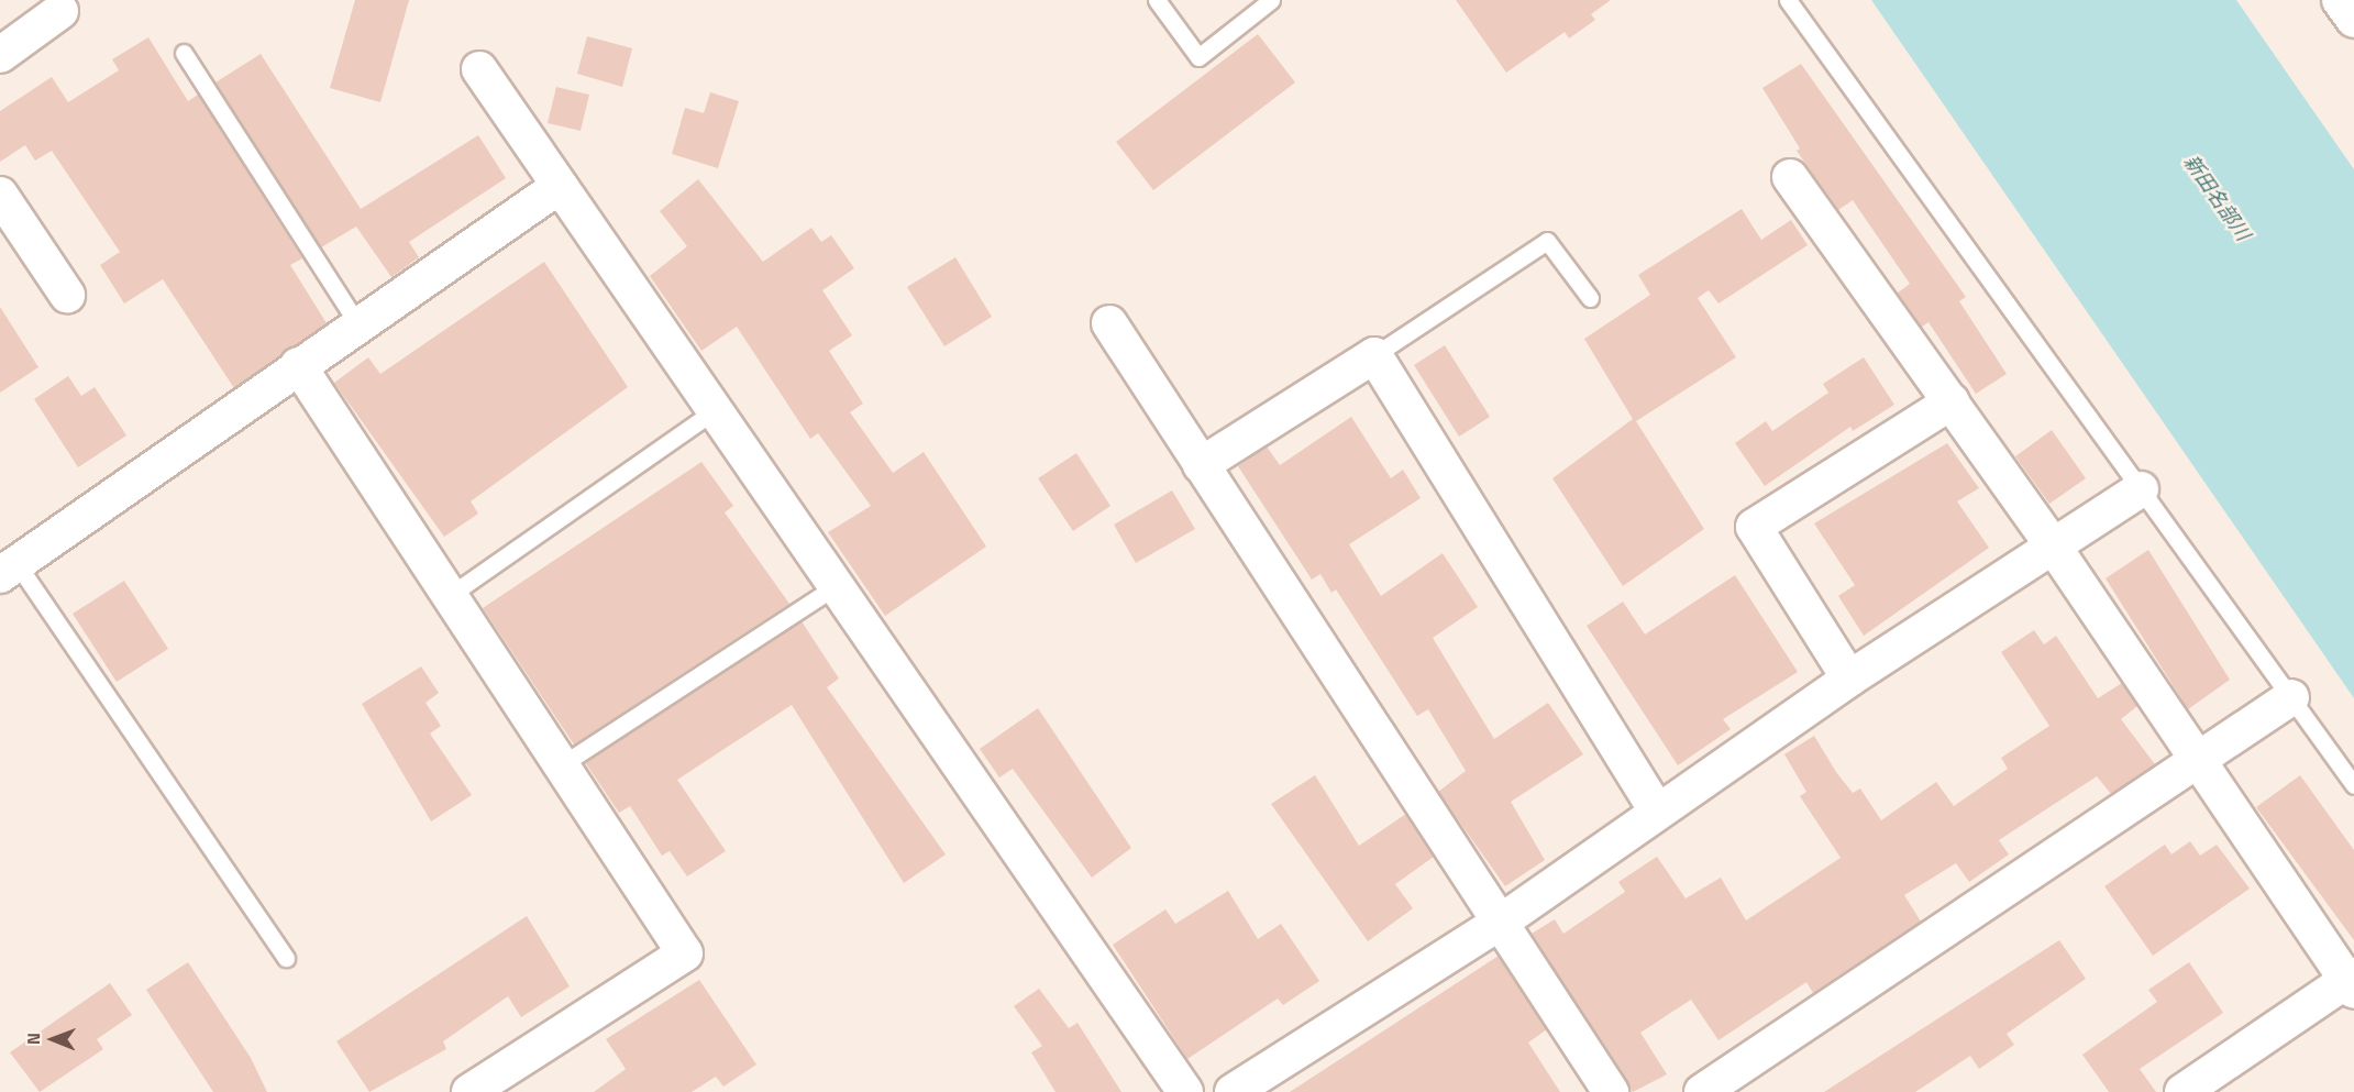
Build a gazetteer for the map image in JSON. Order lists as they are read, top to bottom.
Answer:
{
  "water": ["新田名部川"],
  "north": "left"
}
